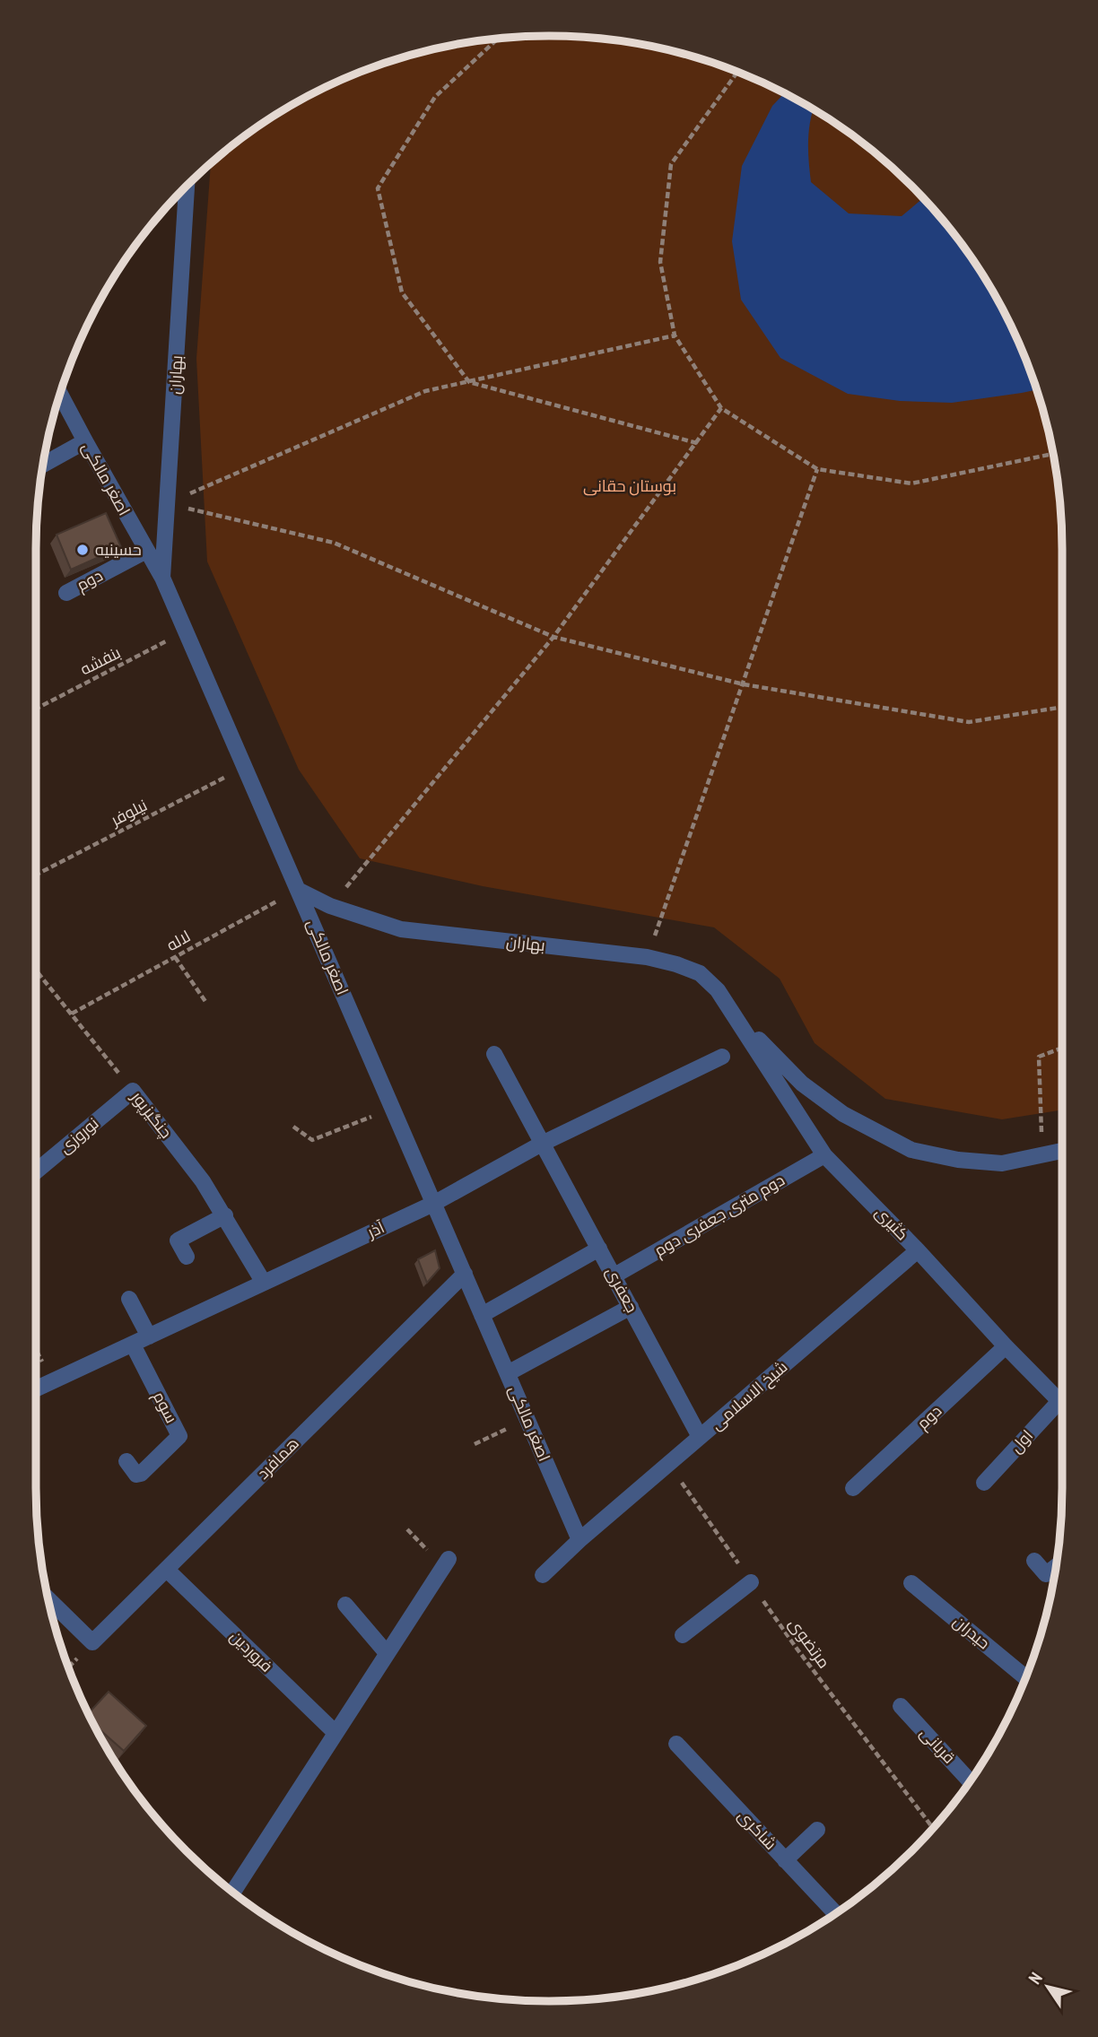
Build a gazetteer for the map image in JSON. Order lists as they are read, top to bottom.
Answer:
{
  "streets": {
    "street": [
      "بهاران",
      "اصغر مالکی",
      "دوم",
      "چنگیزپور",
      "نوروزی",
      "دوم متری جعفری دوم",
      "کثیری",
      "آذر",
      "جعفری",
      "شیخ الاسلامی",
      "سوم",
      "اول",
      "همافرد",
      "حیدران",
      "فروردین",
      "قربانی",
      "شاکری"
    ],
    "path": [
      "بنفشه",
      "نیلوفر",
      "لاله",
      "مرتضوی"
    ]
  },
  "crossings": [
    ["بهاران", "اصغر مالکی"],
    ["بهاران", "لاله"],
    ["بهاران", "کثیری"],
    ["اصغر مالکی", "دوم"],
    ["اصغر مالکی", "بنفشه"],
    ["اصغر مالکی", "نیلوفر"],
    ["اصغر مالکی", "لاله"],
    ["اصغر مالکی", "آذر"],
    ["اصغر مالکی", "شیخ الاسلامی"],
    ["اصغر مالکی", "همافرد"],
    ["دوم", "کثیری"],
    ["لاله", "چنگیزپور"],
    ["چنگیزپور", "نوروزی"],
    ["چنگیزپور", "آذر"],
    ["دوم متری جعفری دوم", "کثیری"],
    ["دوم متری جعفری دوم", "جعفری"],
    ["کثیری", "شیخ الاسلامی"],
    ["آذر", "جعفری"],
    ["آذر", "سوم"],
    ["جعفری", "شیخ الاسلامی"],
    ["شیخ الاسلامی", "مرتضوی"],
    ["همافرد", "فروردین"]
  ],
  "parks": ["بوستان حقانی"],
  "places": ["حسینیه"],
  "north": "top left"
}
